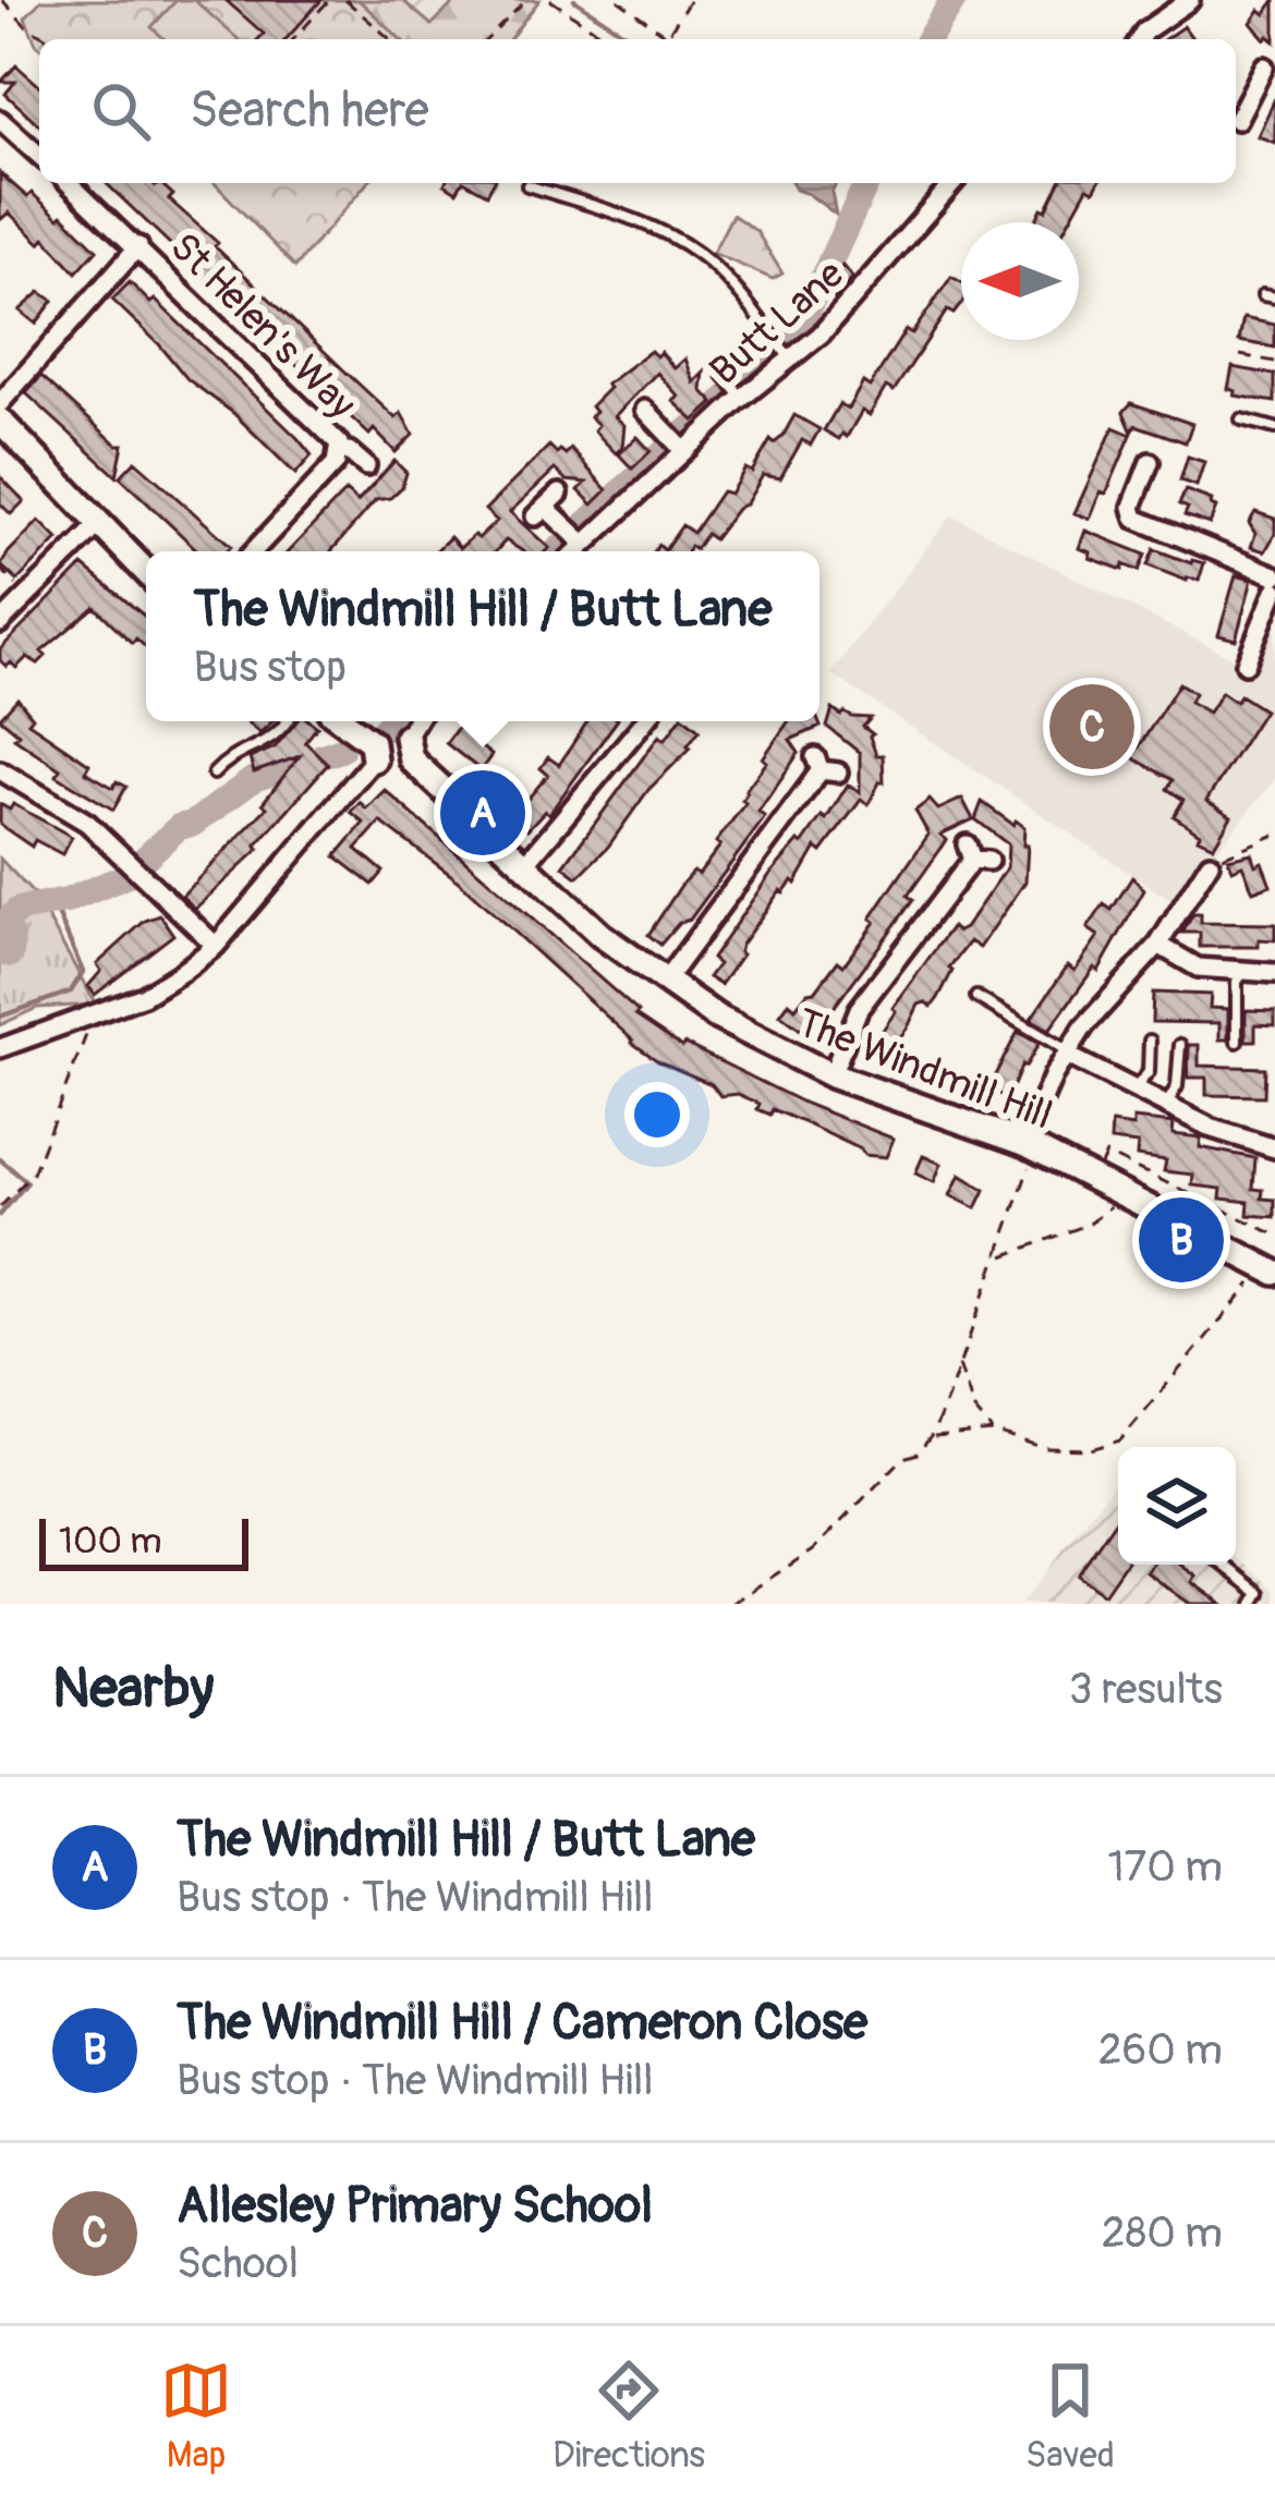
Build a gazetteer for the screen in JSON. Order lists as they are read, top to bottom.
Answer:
{
  "streets": {
    "street": ["Butt Lane", "St Helen's Way", "The Windmill Hill"]
  },
  "scale_bar": "100 m",
  "north": "left",
  "page": {
    "search": "Search here",
    "popup": ["The Windmill Hill / Butt Lane", "Bus stop"],
    "pins": ["C", "A", "B"],
    "scale": "100 m",
    "heading": ["Nearby", "3 results"],
    "list": [
      {
        "mark": "A",
        "name": "The Windmill Hill / Butt Lane",
        "note": "Bus stop · The Windmill Hill",
        "value": "170 m"
      },
      {
        "mark": "B",
        "name": "The Windmill Hill / Cameron Close",
        "note": "Bus stop · The Windmill Hill",
        "value": "260 m"
      },
      {
        "mark": "C",
        "name": "Allesley Primary School",
        "note": "School",
        "value": "280 m"
      }
    ],
    "nav": ["Map", "Directions", "Saved"]
  }
}
